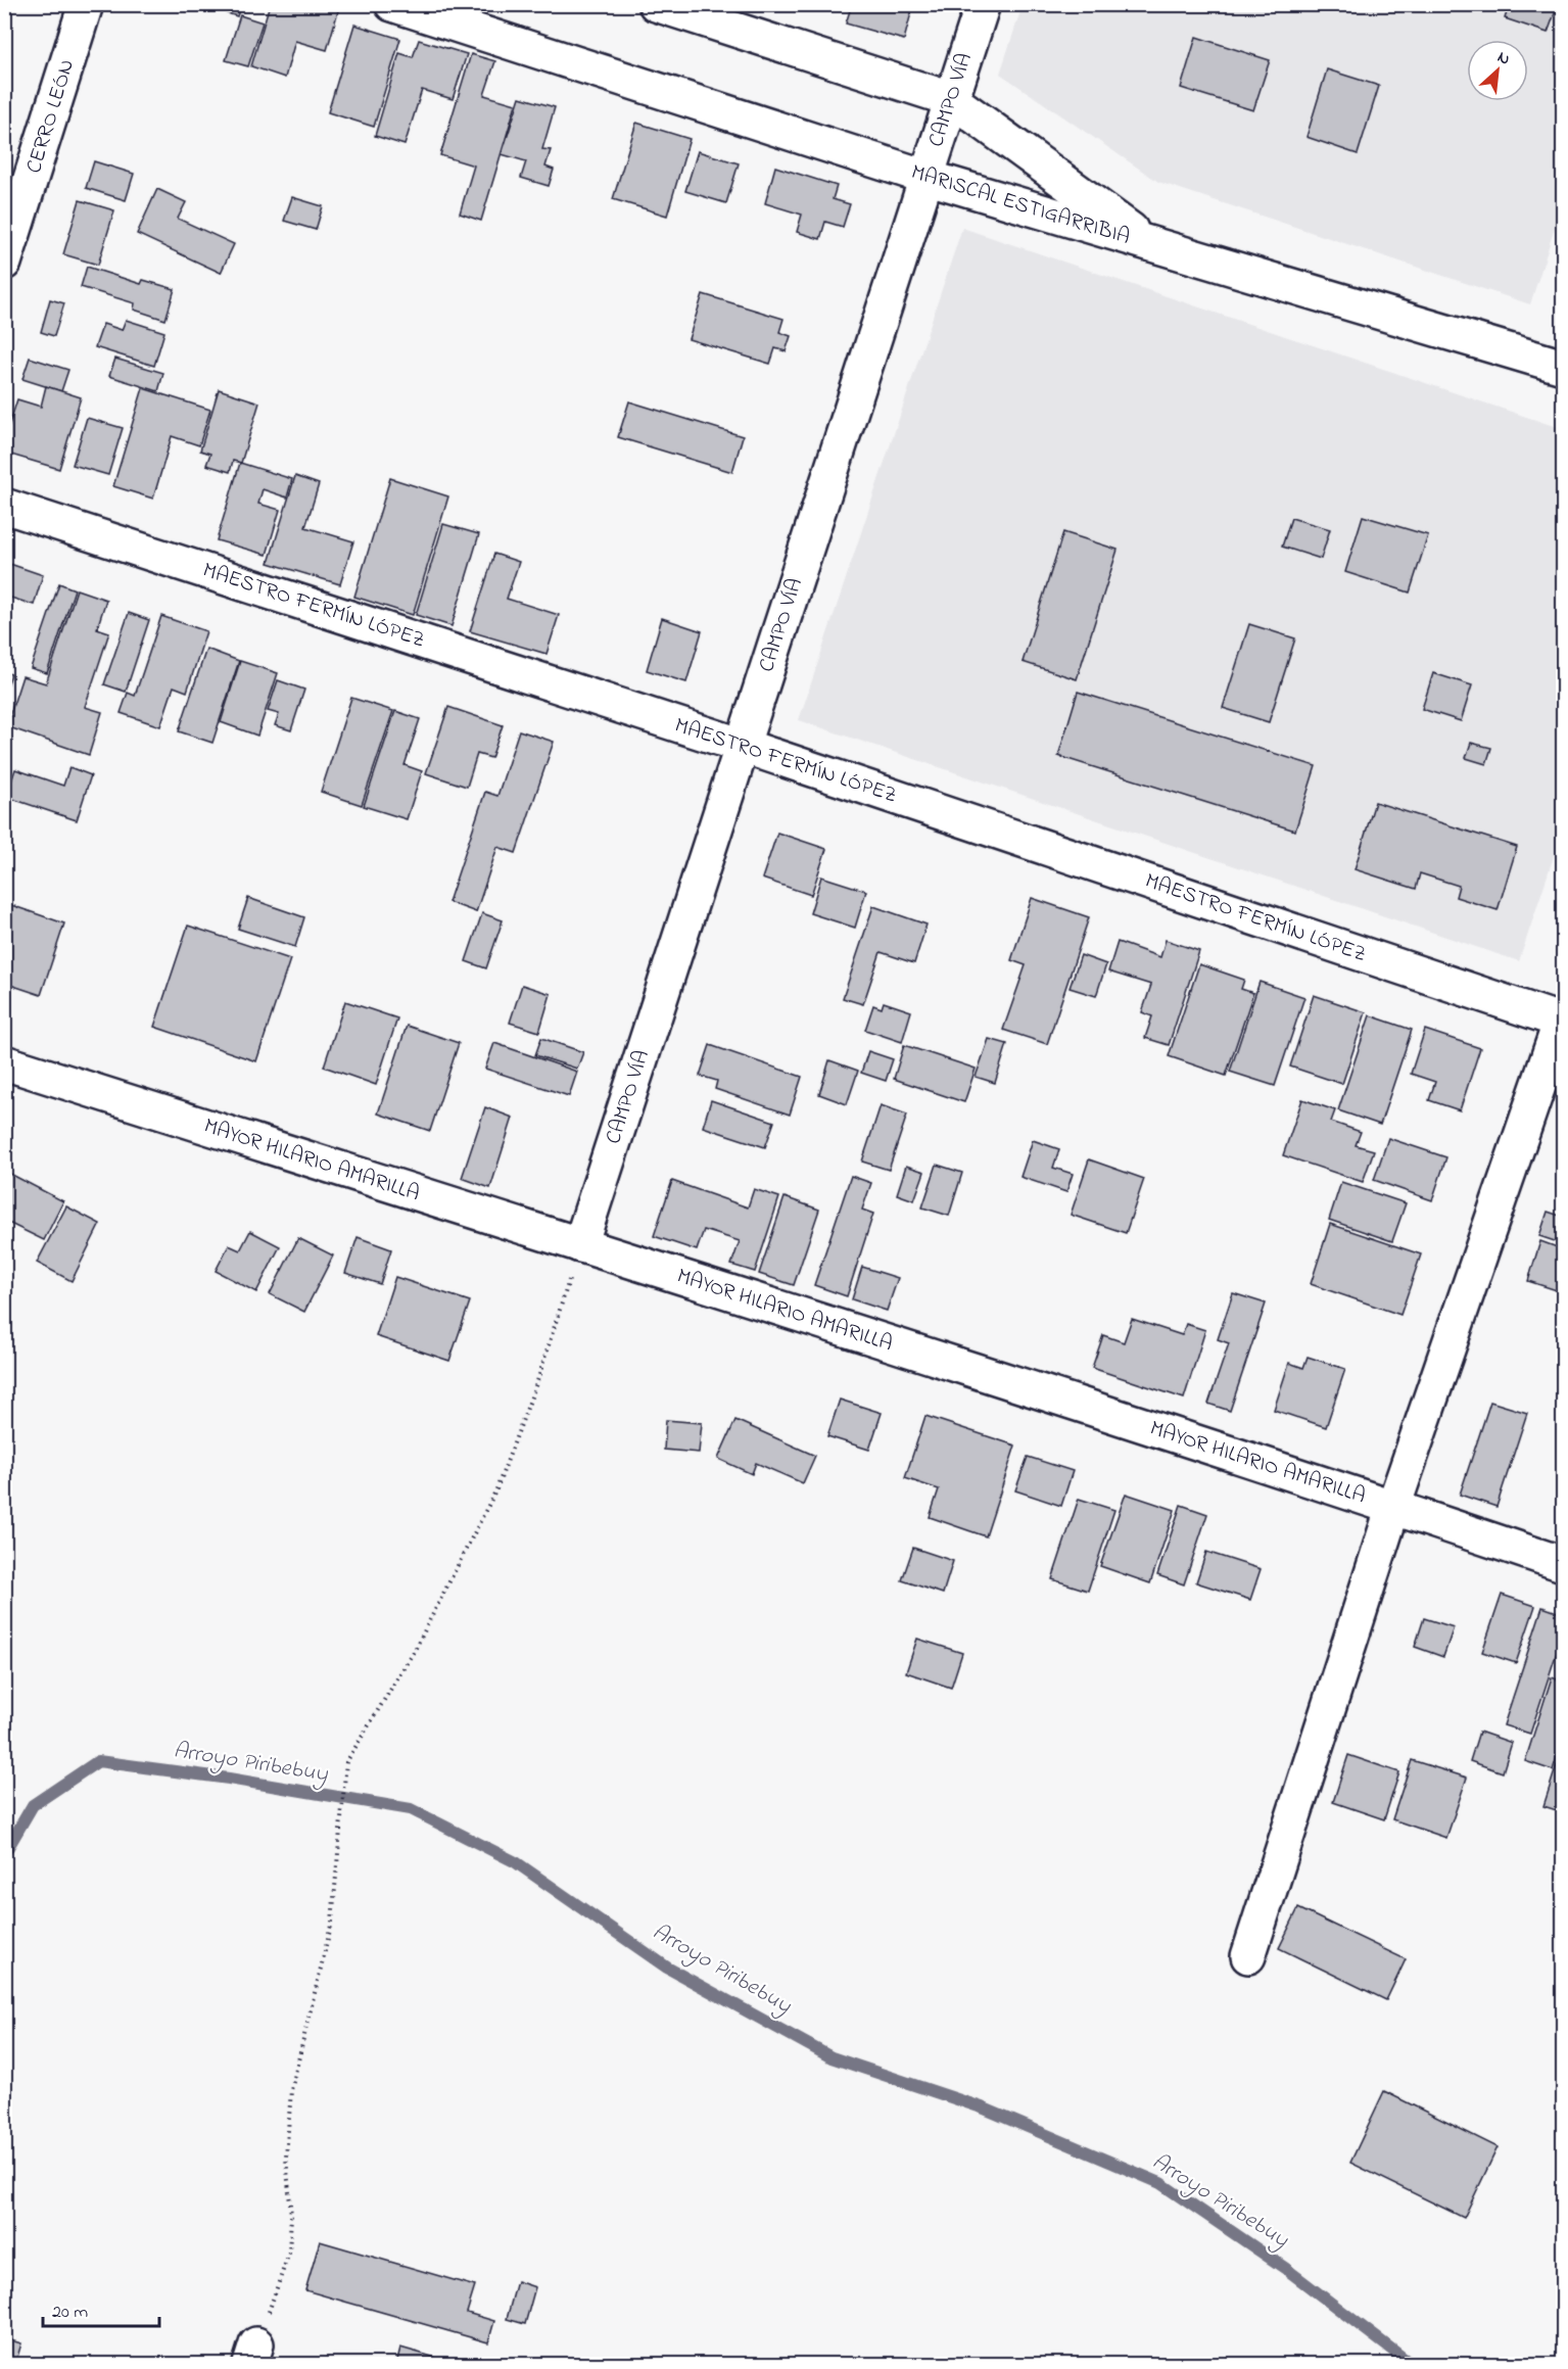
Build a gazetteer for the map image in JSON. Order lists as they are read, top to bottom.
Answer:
{
  "streets": {
    "street": [
      "CAMPO VÍA",
      "CERRO LEÓN",
      "MARISCAL ESTIGARRIBIA",
      "MAESTRO FERMÍN LÓPEZ",
      "MAYOR HILARIO AMARILLA"
    ]
  },
  "crossings": [
    ["CAMPO VÍA", "MARISCAL ESTIGARRIBIA"],
    ["CAMPO VÍA", "MAESTRO FERMÍN LÓPEZ"],
    ["CAMPO VÍA", "MAYOR HILARIO AMARILLA"]
  ],
  "water": ["Arroyo Piribebuy"],
  "scale_bar": "20 m",
  "north": "top right"
}
